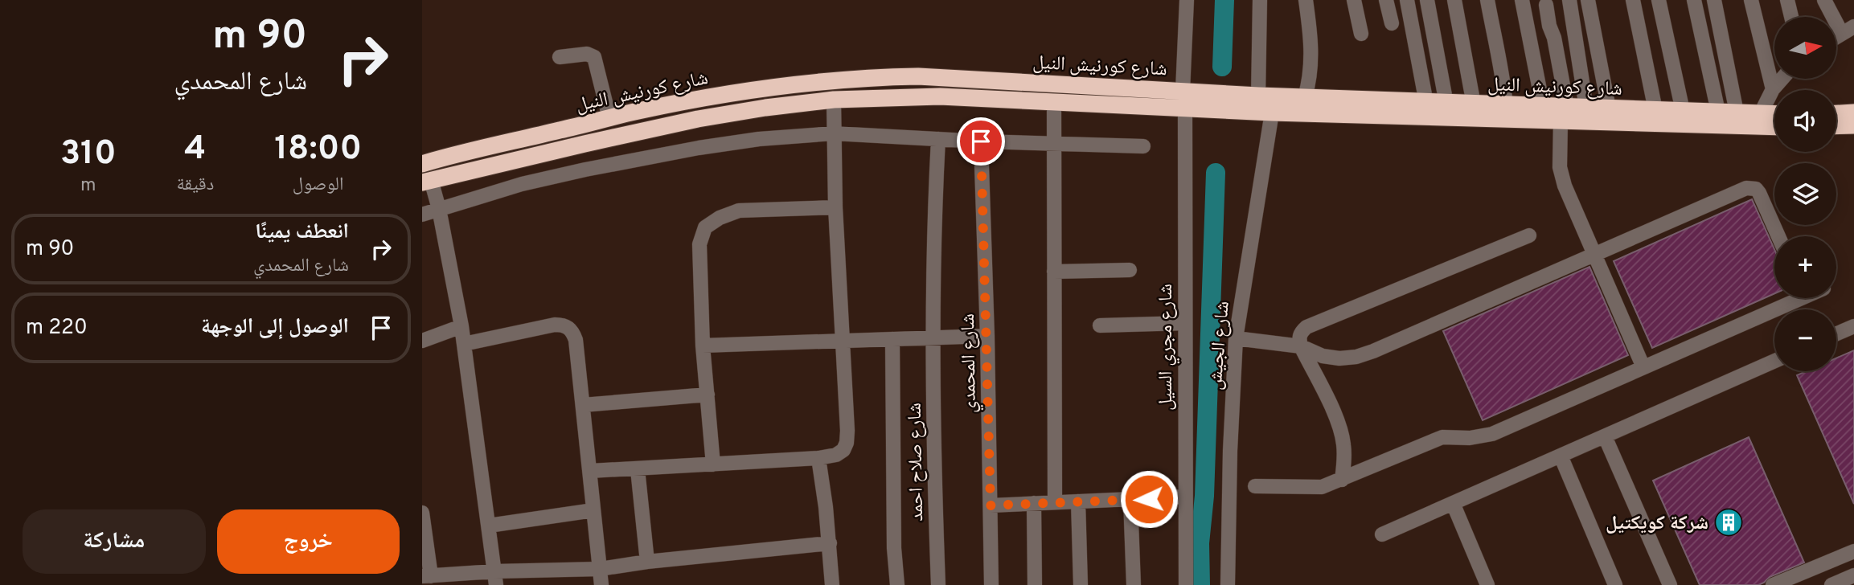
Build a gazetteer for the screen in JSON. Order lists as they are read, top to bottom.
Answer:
{
  "streets": {
    "highway": ["شارع كورنيش النيل"],
    "street": [
      "شارع الجيش",
      "شارع مجري السيل",
      "شارع المحمدي",
      "شارع صلاح احمد"
    ]
  },
  "crossings": [
    ["شارع كورنيش النيل", "شارع الجيش"],
    ["شارع كورنيش النيل", "شارع مجري السيل"]
  ],
  "places": {
    "building": ["شركة كويكتيل"]
  },
  "north": "right",
  "page": {
    "turn": ["90 m", "شارع المحمدي"],
    "map_buttons": ["+", "−"],
    "eta": [
      "18:00",
      "الوصول",
      "4",
      "دقيقة",
      "310",
      "m"
    ],
    "list": [
      {
        "name": "انعطف يمينًا",
        "note": "شارع المحمدي",
        "value": "90 m"
      },
      {
        "name": "الوصول إلى الوجهة",
        "value": "220 m"
      }
    ],
    "buttons": ["خروج", "مشاركة"]
  }
}
